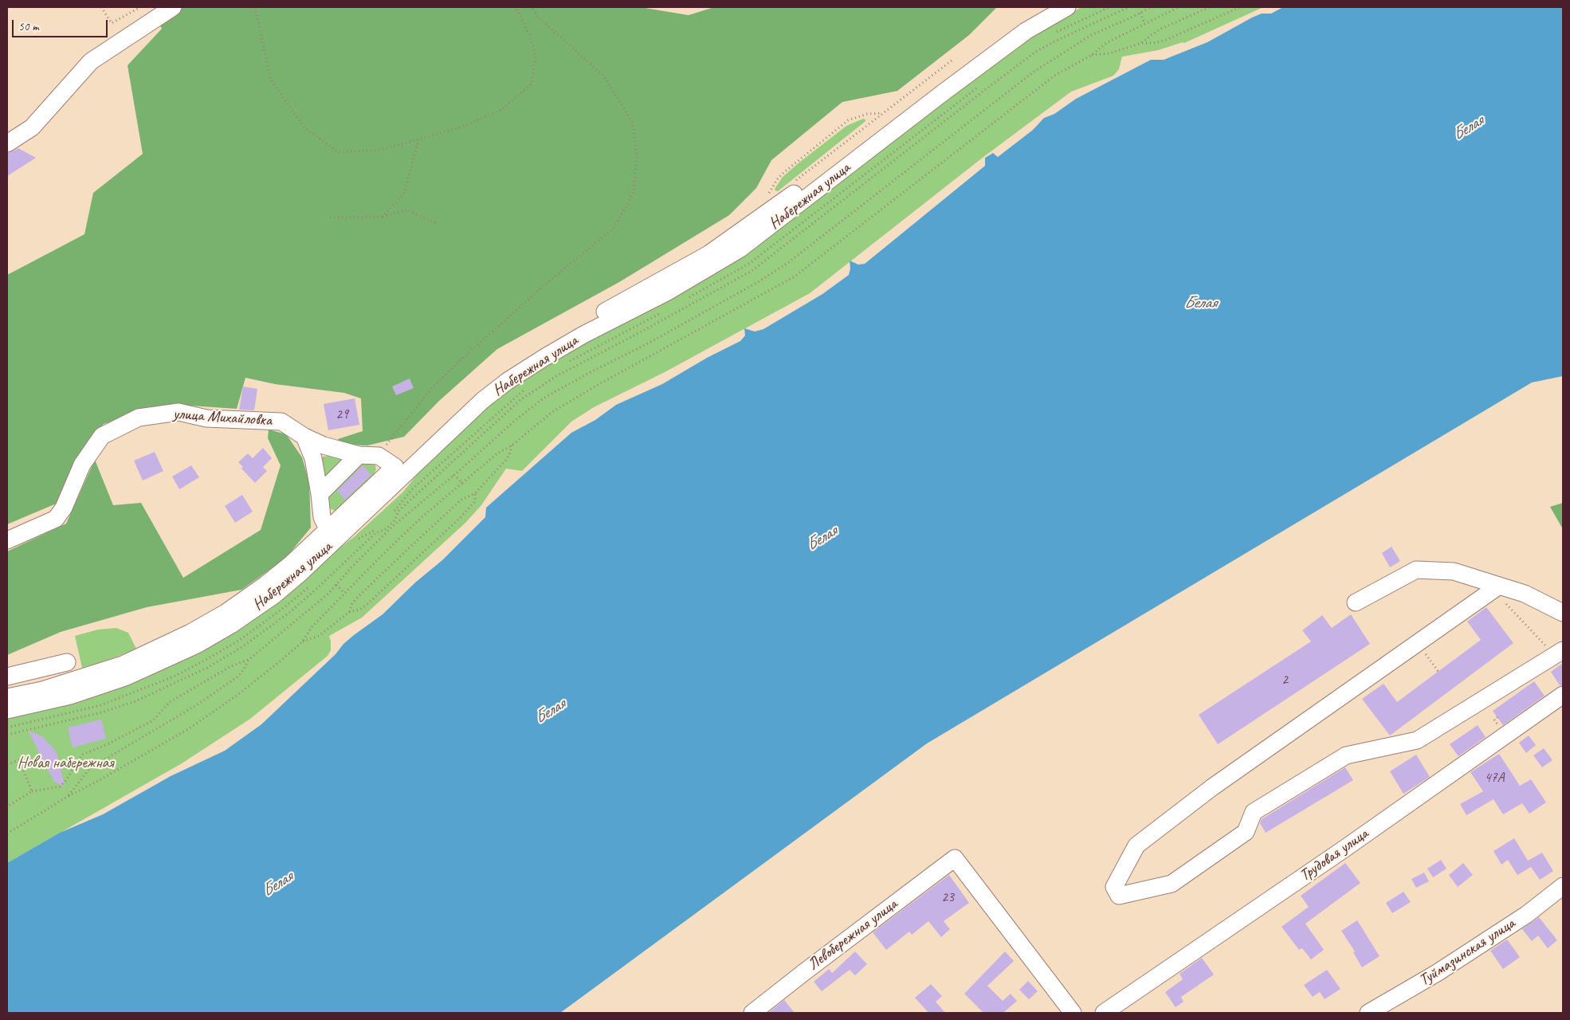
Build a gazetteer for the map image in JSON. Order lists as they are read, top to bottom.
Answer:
{
  "streets": {
    "street": [
      "Набережная улица",
      "улица Михайловка",
      "Трудовая улица",
      "Левобережная улица",
      "Туймазинская улица"
    ]
  },
  "water": ["Белая"],
  "parks": ["Новая набережная"],
  "house_numbers": [
    "29",
    "2",
    "47А",
    "23"
  ],
  "scale_bar": "50 m"
}
